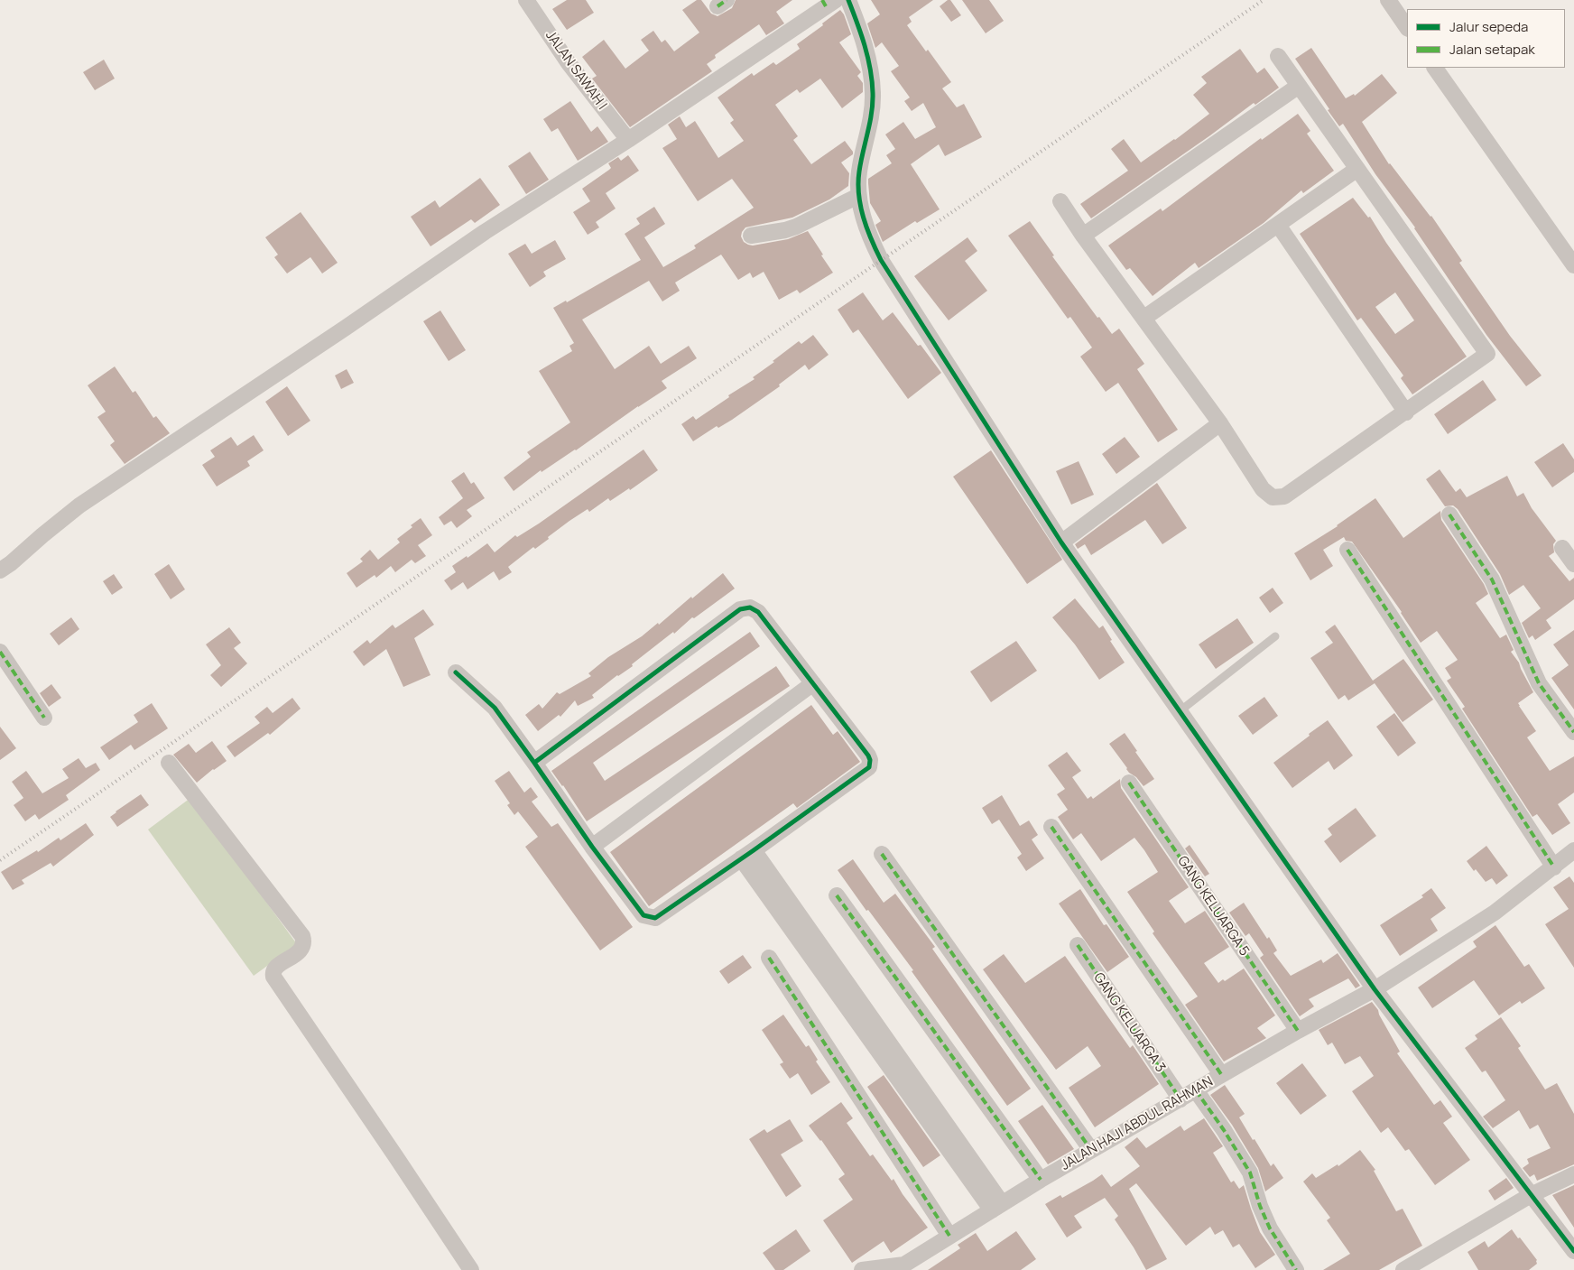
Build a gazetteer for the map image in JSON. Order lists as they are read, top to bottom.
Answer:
{
  "streets": {
    "street": [
      "JALAN SAWAH I",
      "GANG KELUARGA 5",
      "GANG KELUARGA 3",
      "JALAN HAJI ABDUL RAHMAN"
    ]
  },
  "crossings": [
    ["GANG KELUARGA 5", "JALAN HAJI ABDUL RAHMAN"],
    ["GANG KELUARGA 3", "JALAN HAJI ABDUL RAHMAN"]
  ],
  "legend": ["Jalur sepeda", "Jalan setapak"]
}
